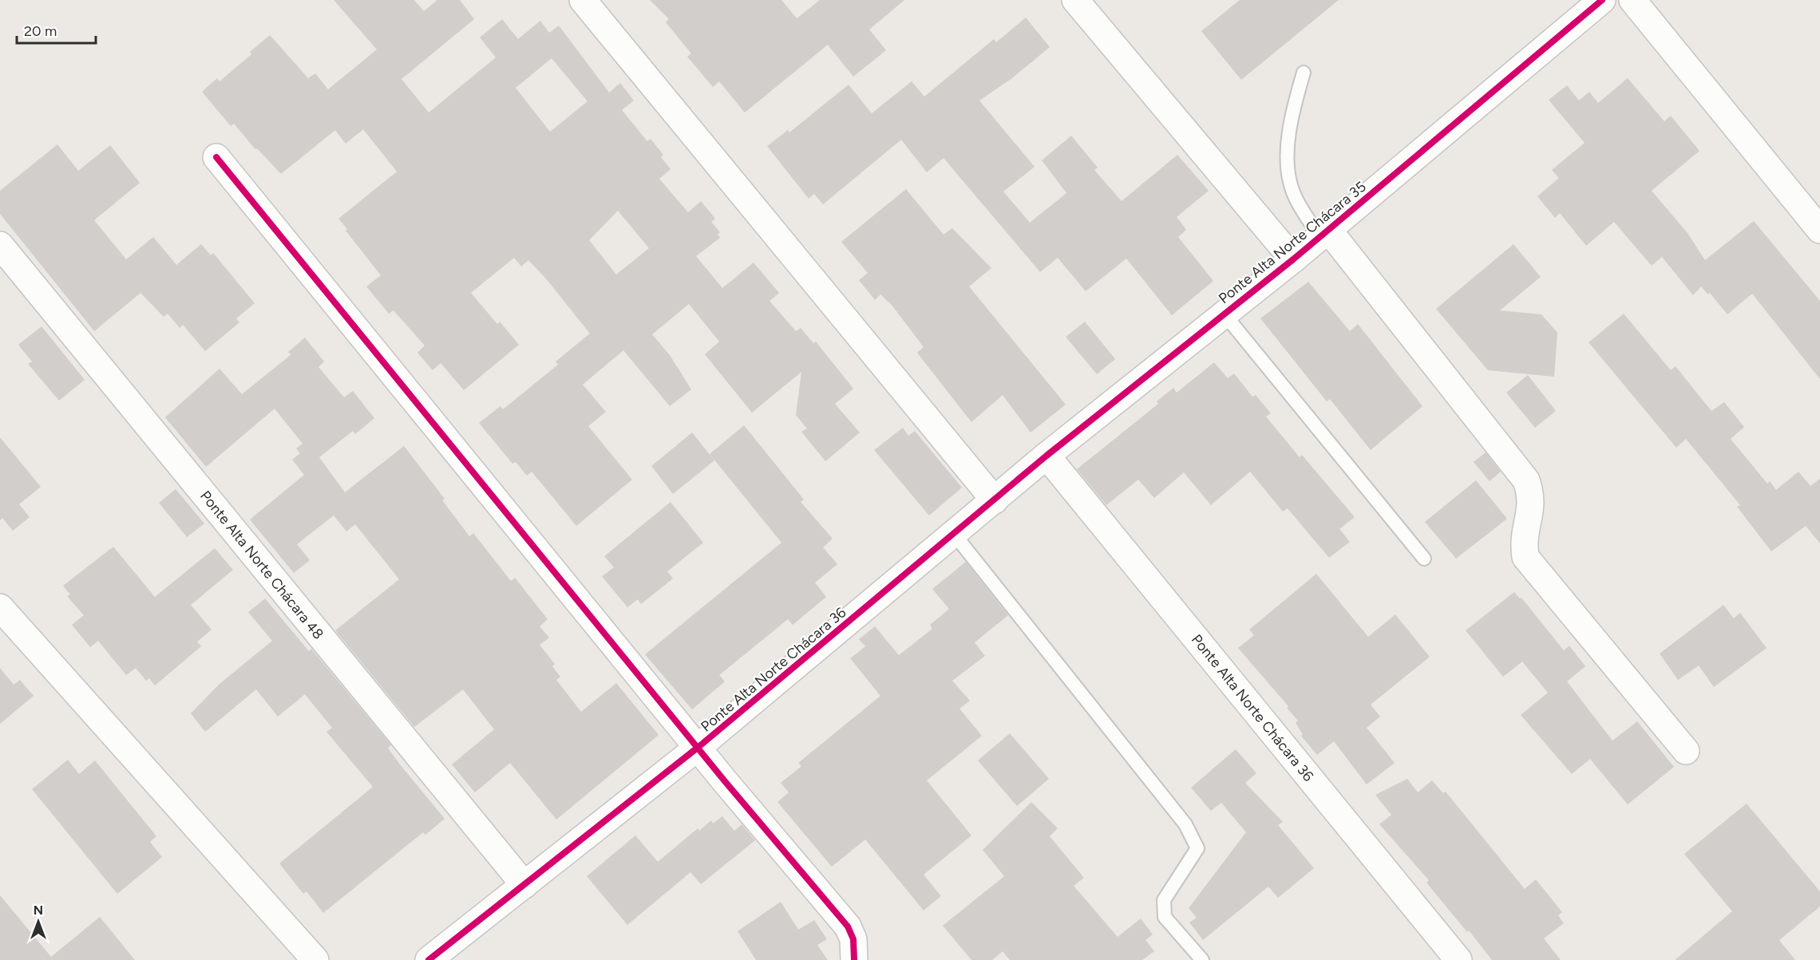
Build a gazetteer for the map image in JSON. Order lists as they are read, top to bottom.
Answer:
{
  "streets": {
    "street": ["Ponte Alta Norte Chácara 35", "Ponte Alta Norte Chácara 48", "Ponte Alta Norte Chácara 36"]
  },
  "crossings": [
    ["Ponte Alta Norte Chácara 35", "Ponte Alta Norte Chácara 36"],
    ["Ponte Alta Norte Chácara 48", "Ponte Alta Norte Chácara 36"]
  ],
  "scale_bar": "20 m",
  "north": "top"
}
